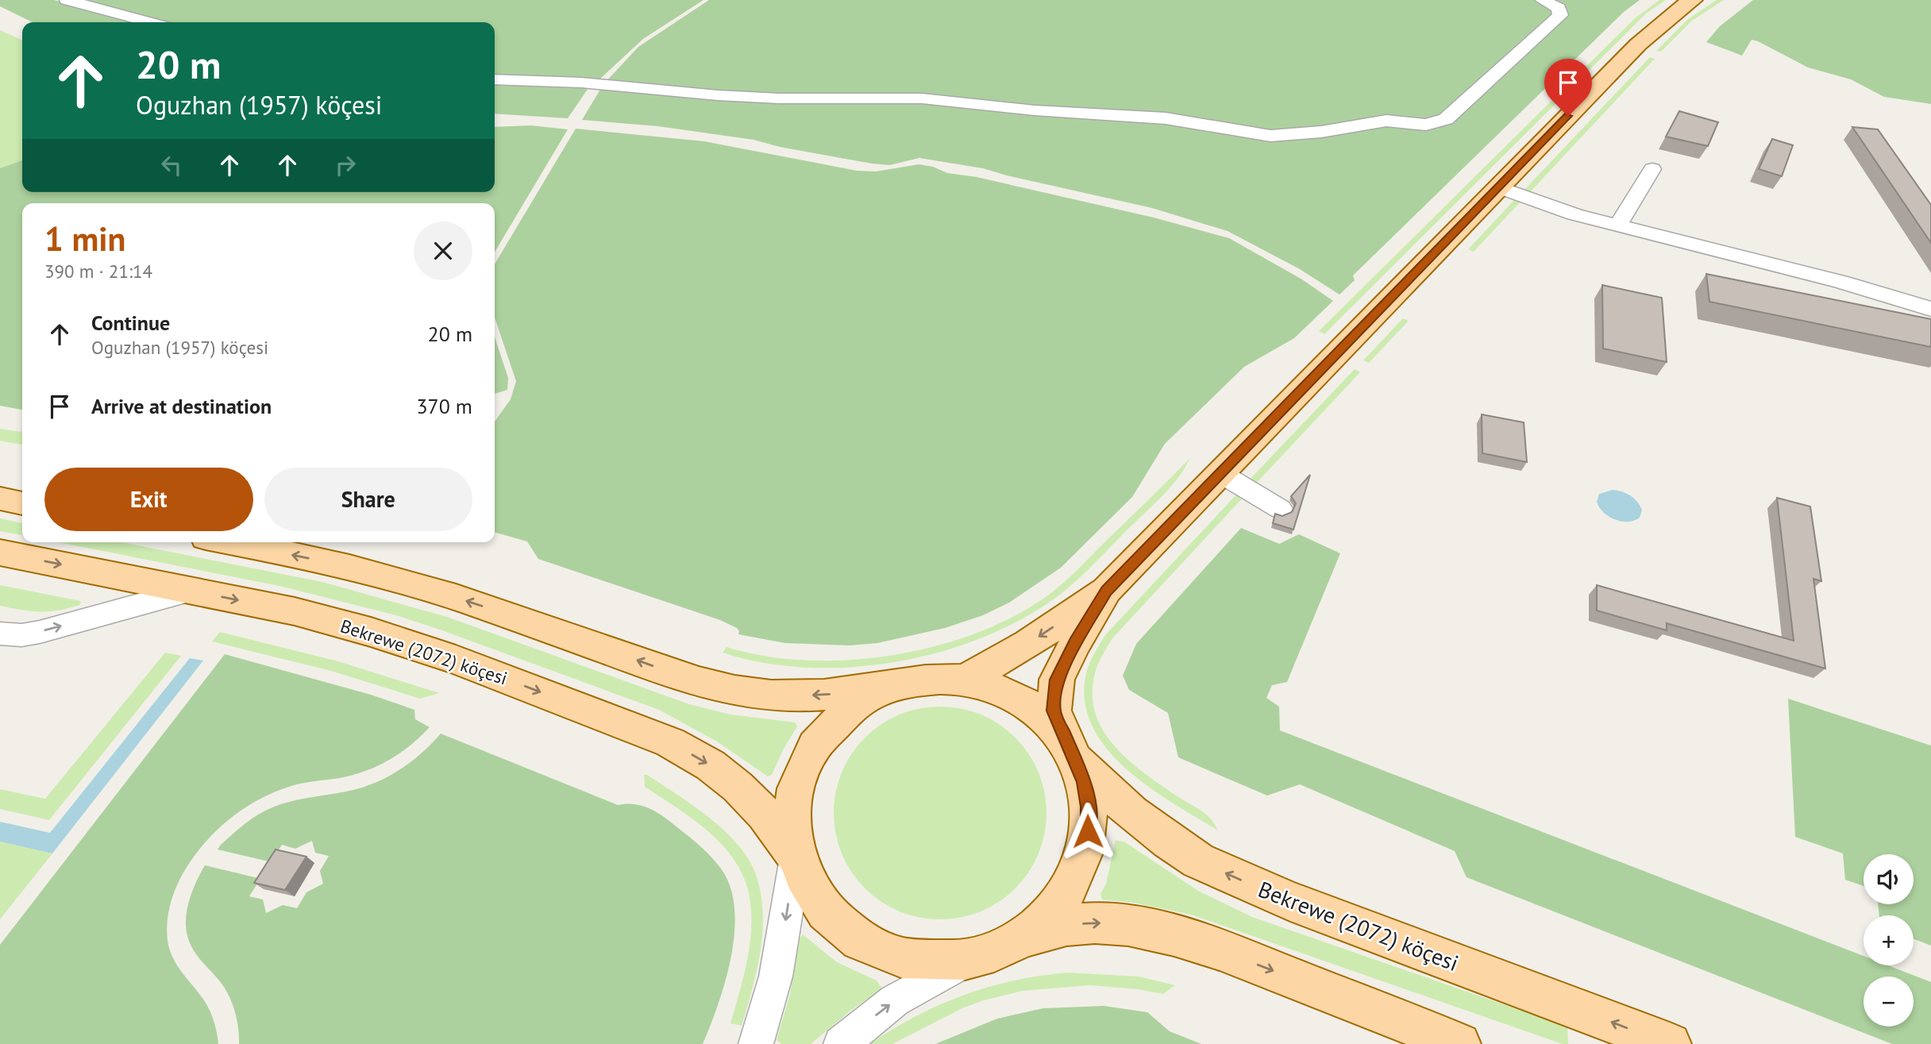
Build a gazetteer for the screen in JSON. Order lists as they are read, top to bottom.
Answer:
{
  "streets": {
    "main road": ["Bekrewe (2072) köçesi"]
  },
  "page": {
    "turn": ["20 m", "Oguzhan (1957) köçesi"],
    "heading": ["1 min", "390 m · 21:14"],
    "list": [
      {
        "name": "Continue",
        "note": "Oguzhan (1957) köçesi",
        "value": "20 m"
      },
      {
        "name": "Arrive at destination",
        "value": "370 m"
      }
    ],
    "buttons": ["Exit", "Share"],
    "map_buttons": ["+", "−"]
  }
}
